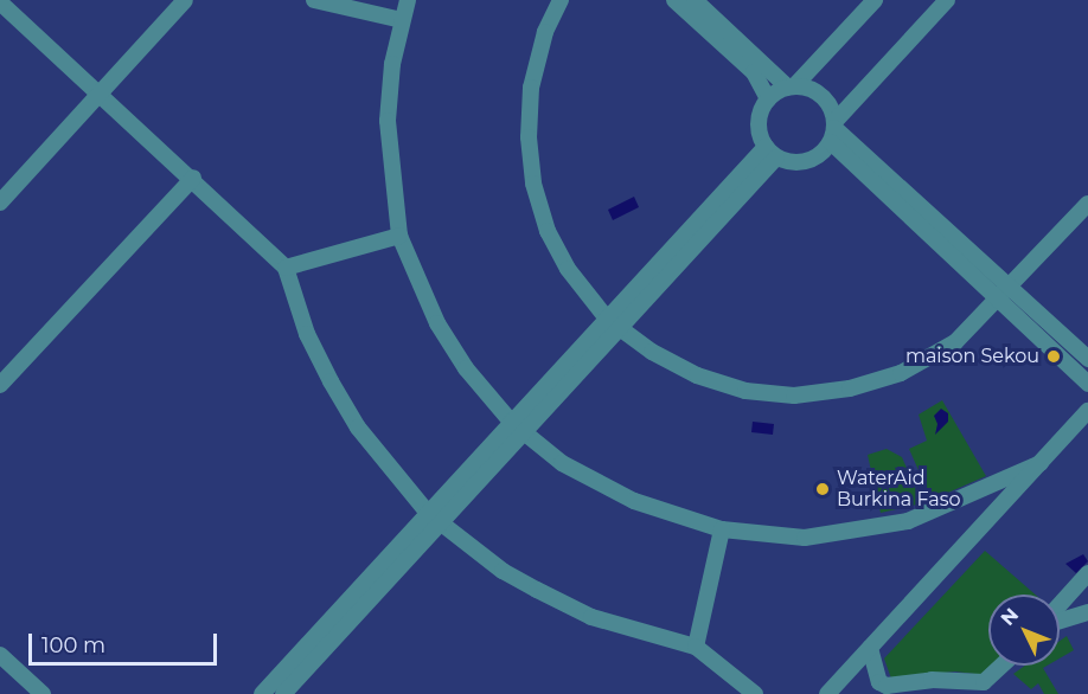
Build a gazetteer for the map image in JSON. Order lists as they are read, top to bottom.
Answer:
{
  "places": ["maison Sekou", "WaterAid Burkina Faso"],
  "scale_bar": "100 m",
  "north": "top left"
}
